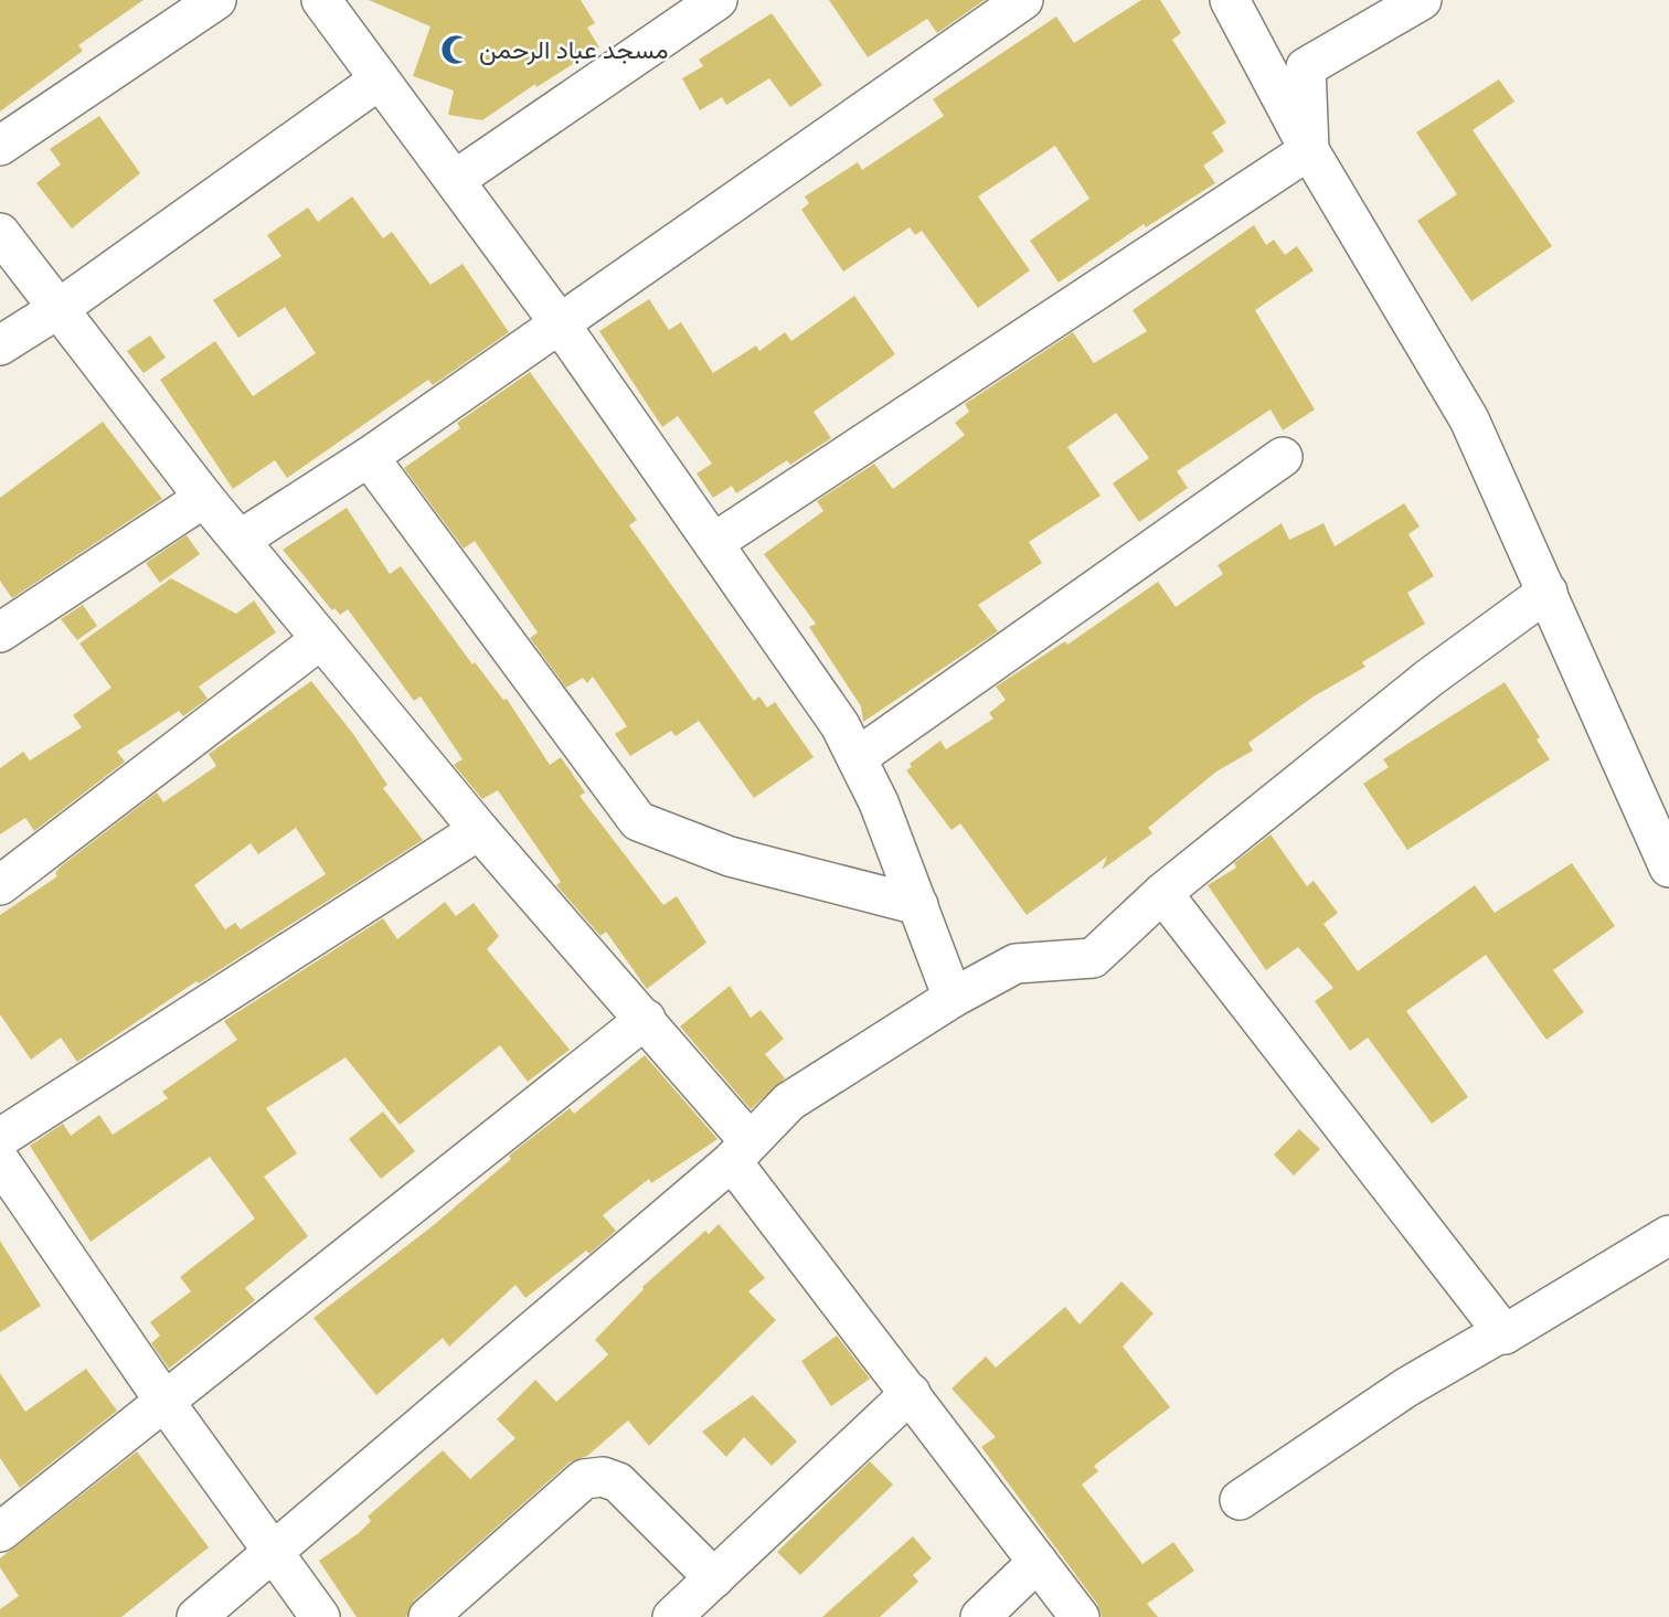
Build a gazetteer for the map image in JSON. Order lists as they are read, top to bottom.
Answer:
{
  "places": {
    "mosque": ["مسجد عباد الرحمن"]
  }
}
